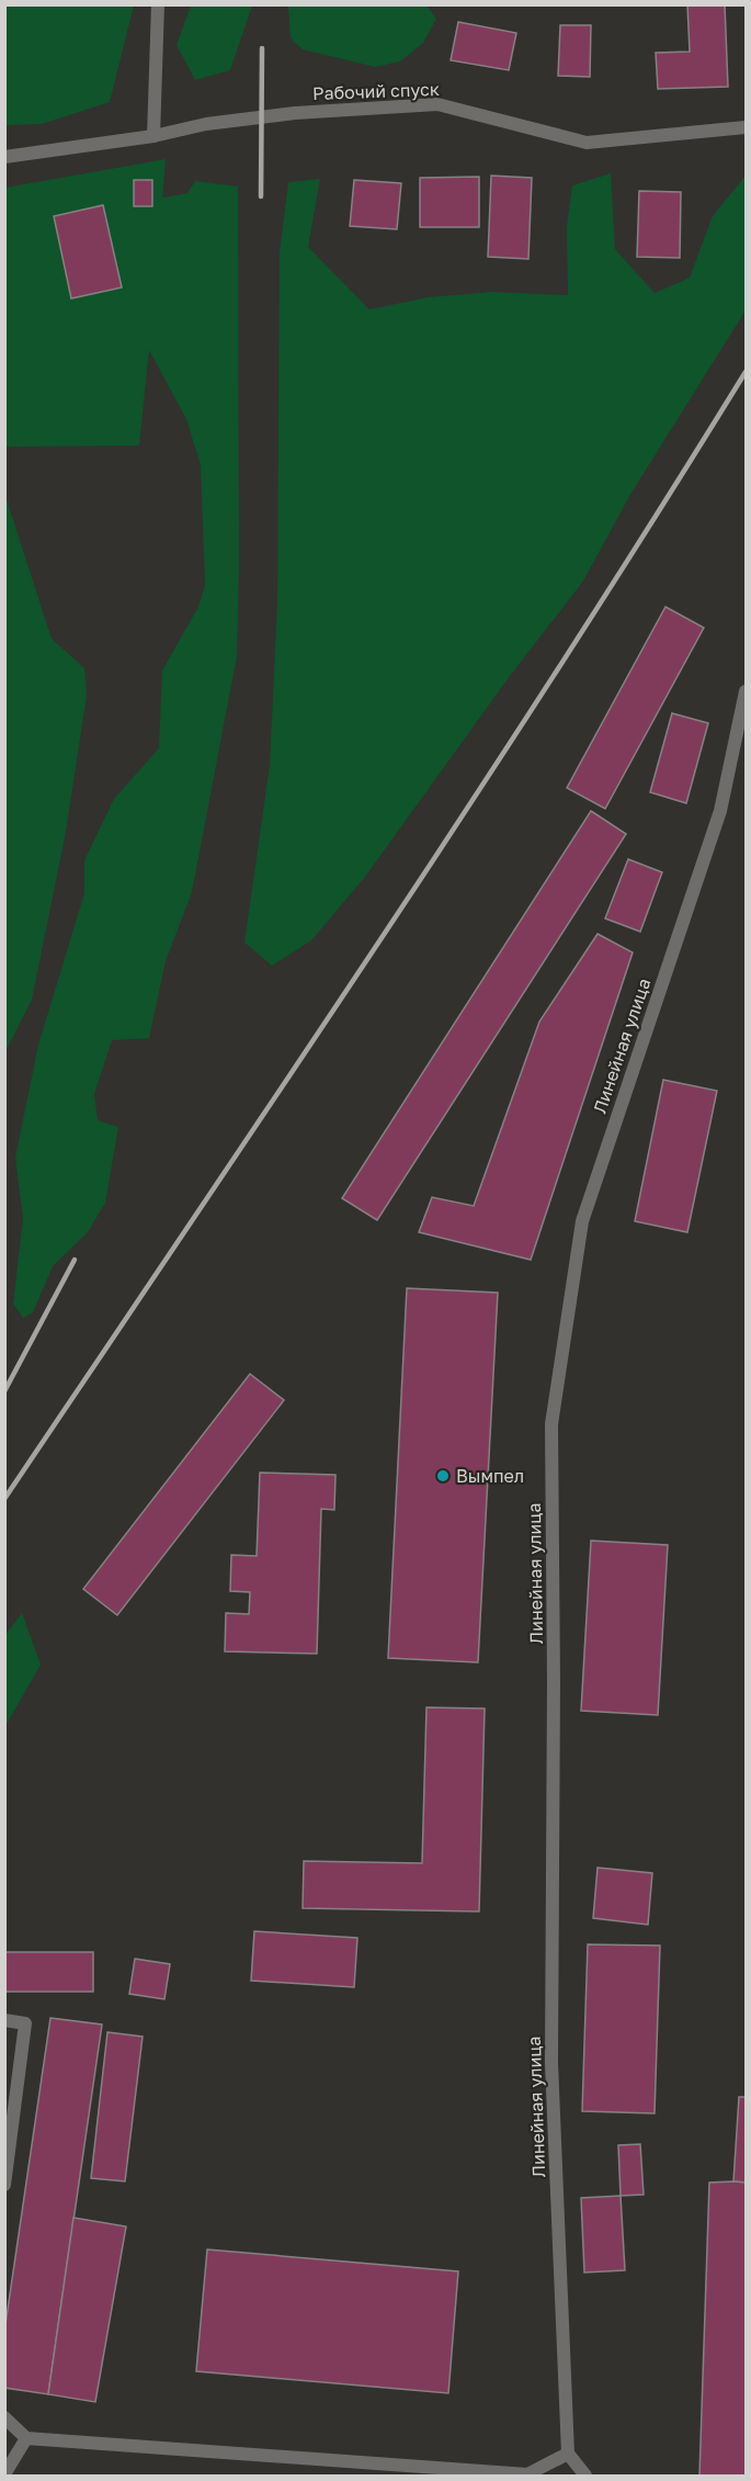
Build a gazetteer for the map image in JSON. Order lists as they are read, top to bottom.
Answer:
{
  "streets": {
    "street": ["Рабочий спуск", "Линейная улица"]
  },
  "places": ["Вымпел"]
}
